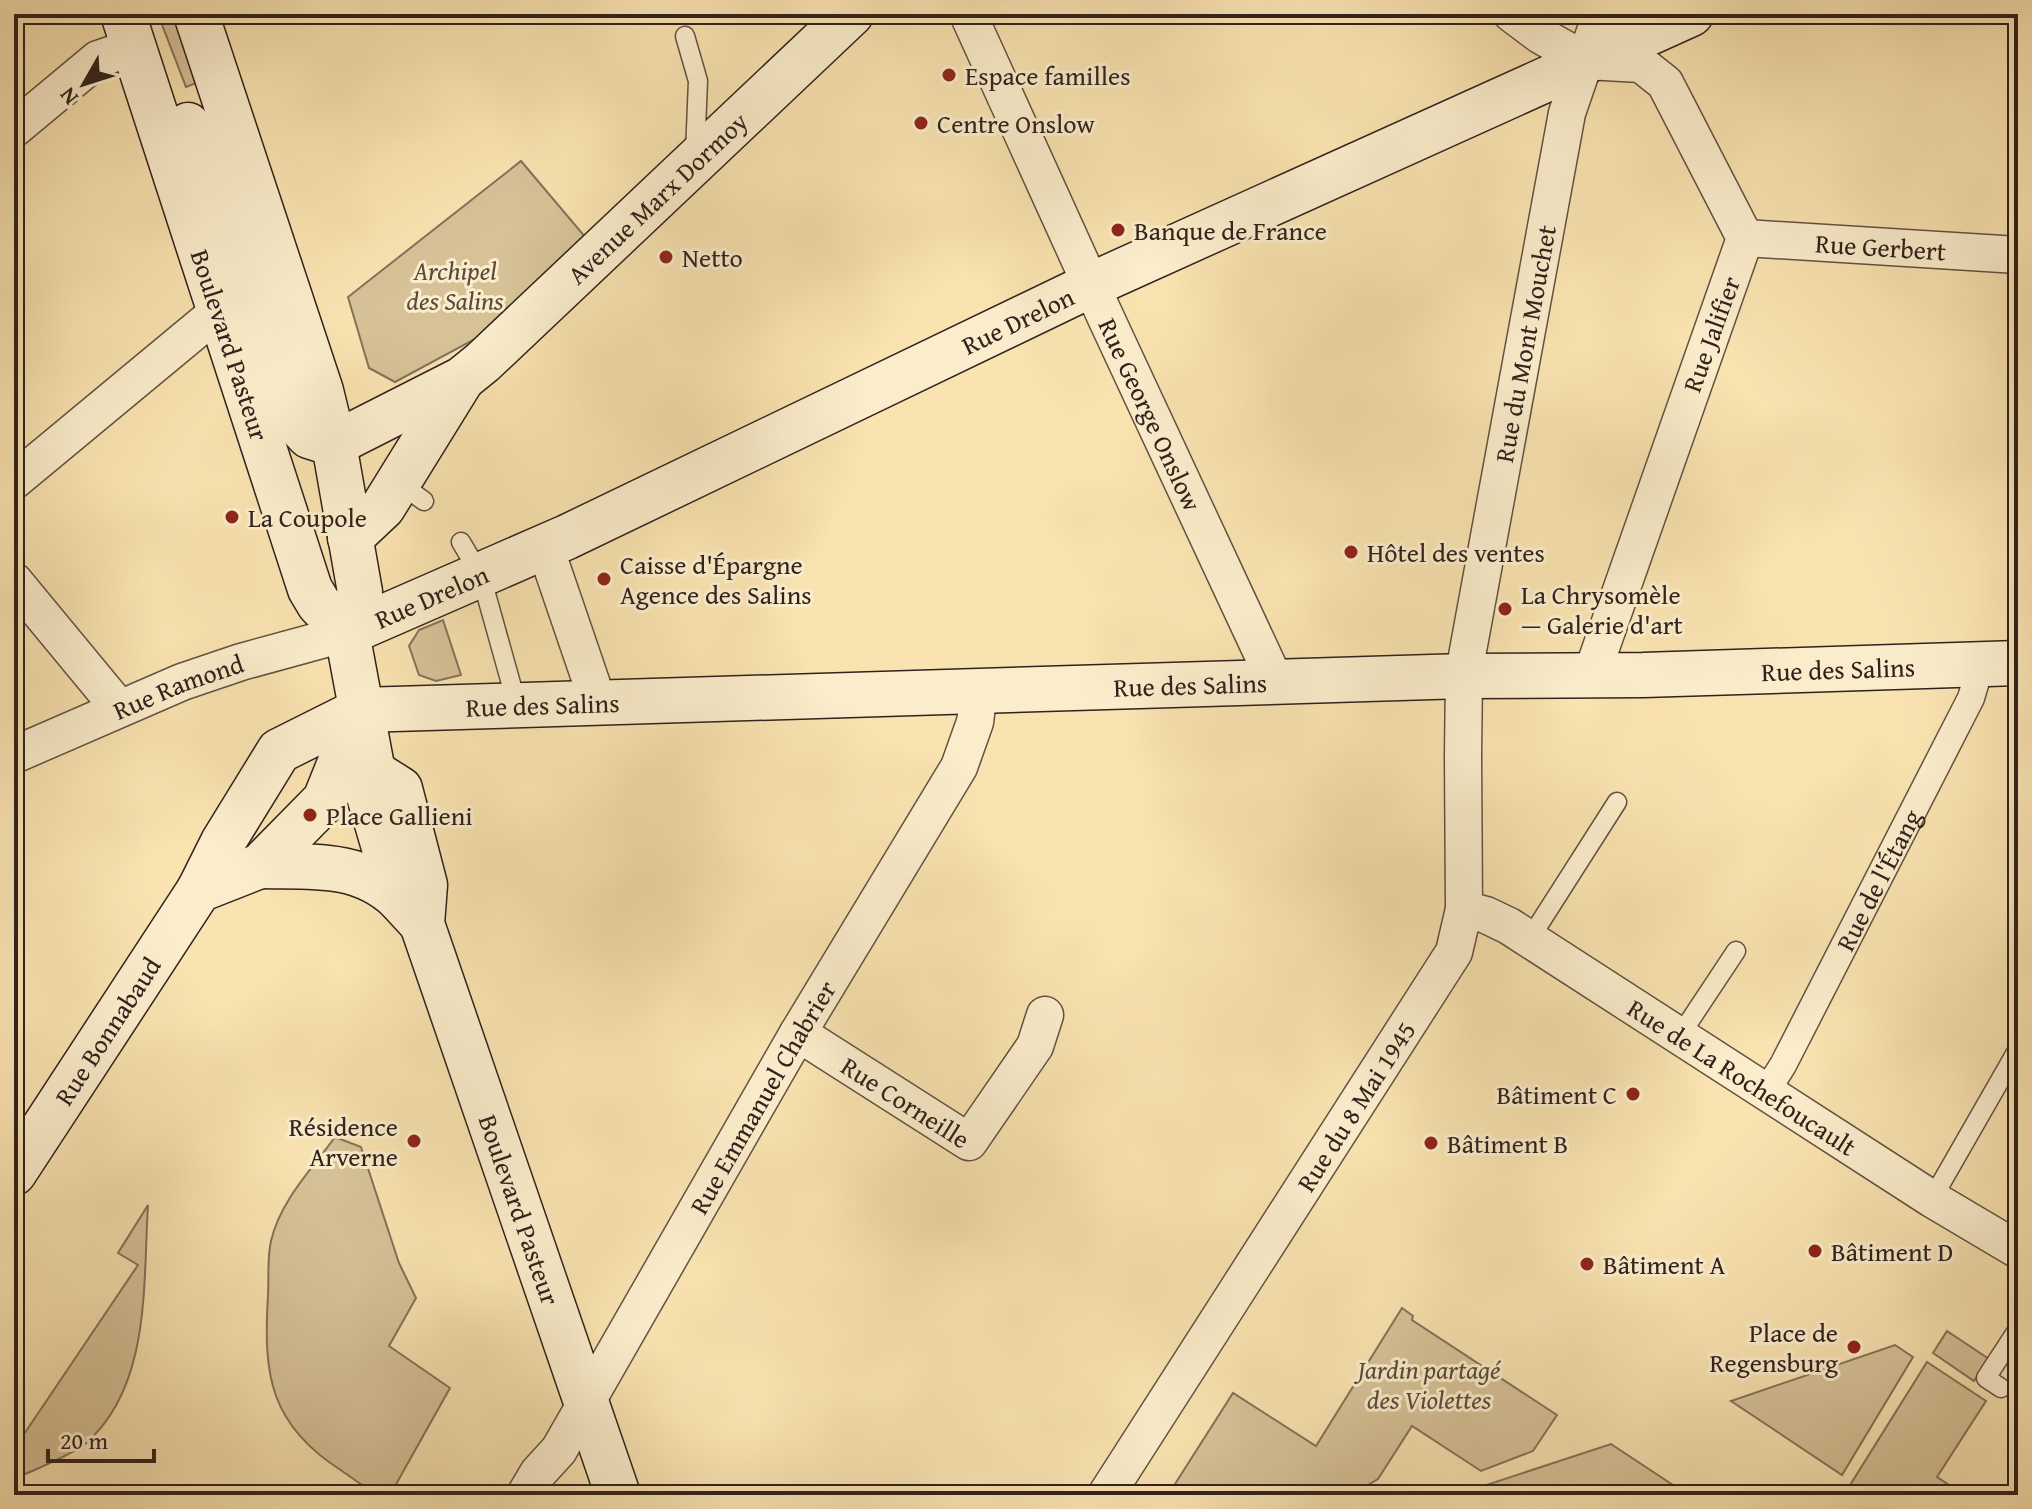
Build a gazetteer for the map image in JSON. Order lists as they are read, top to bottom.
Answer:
{
  "streets": {
    "main road": [
      "Avenue Marx Dormoy",
      "Rue Drelon",
      "Boulevard Pasteur",
      "Rue des Salins",
      "Rue Bonnabaud"
    ],
    "street": [
      "Rue Gerbert",
      "Rue Jalifier",
      "Rue du Mont Mouchet",
      "Rue George Onslow",
      "Rue Ramond",
      "Rue de l'Étang",
      "Rue de La Rochefoucault",
      "Rue Corneille",
      "Rue Emmanuel Chabrier",
      "Rue du 8 Mai 1945"
    ]
  },
  "crossings": [
    ["Avenue Marx Dormoy", "Boulevard Pasteur"],
    ["Rue Gerbert", "Rue Jalifier"],
    ["Rue Drelon", "Rue du Mont Mouchet"],
    ["Rue Drelon", "Boulevard Pasteur"],
    ["Rue Drelon", "Rue George Onslow"],
    ["Rue Drelon", "Rue Ramond"],
    ["Rue Jalifier", "Rue des Salins"],
    ["Rue du Mont Mouchet", "Rue des Salins"],
    ["Rue du Mont Mouchet", "Rue du 8 Mai 1945"],
    ["Boulevard Pasteur", "Rue des Salins"],
    ["Boulevard Pasteur", "Rue Ramond"],
    ["Boulevard Pasteur", "Rue Bonnabaud"],
    ["Boulevard Pasteur", "Rue Emmanuel Chabrier"],
    ["Rue George Onslow", "Rue des Salins"],
    ["Rue des Salins", "Rue de l'Étang"],
    ["Rue des Salins", "Rue Bonnabaud"],
    ["Rue des Salins", "Rue Emmanuel Chabrier"],
    ["Rue des Salins", "Rue du 8 Mai 1945"],
    ["Rue de l'Étang", "Rue de La Rochefoucault"],
    ["Rue de La Rochefoucault", "Rue du 8 Mai 1945"],
    ["Rue Corneille", "Rue Emmanuel Chabrier"]
  ],
  "parks": ["Archipel des Salins", "Jardin partagé des Violettes"],
  "places": [
    "Espace familles",
    "Centre Onslow",
    "Banque de France",
    "Netto",
    "La Coupole",
    "Hôtel des ventes",
    "Caisse d'Épargne Agence des Salins",
    "La Chrysomèle — Galerie d'art",
    "Place Gallieni",
    "Bâtiment C",
    "Résidence Arverne",
    "Bâtiment B",
    "Bâtiment D",
    "Bâtiment A",
    "Place de Regensburg"
  ],
  "scale_bar": "20 m",
  "north": "bottom left"
}
